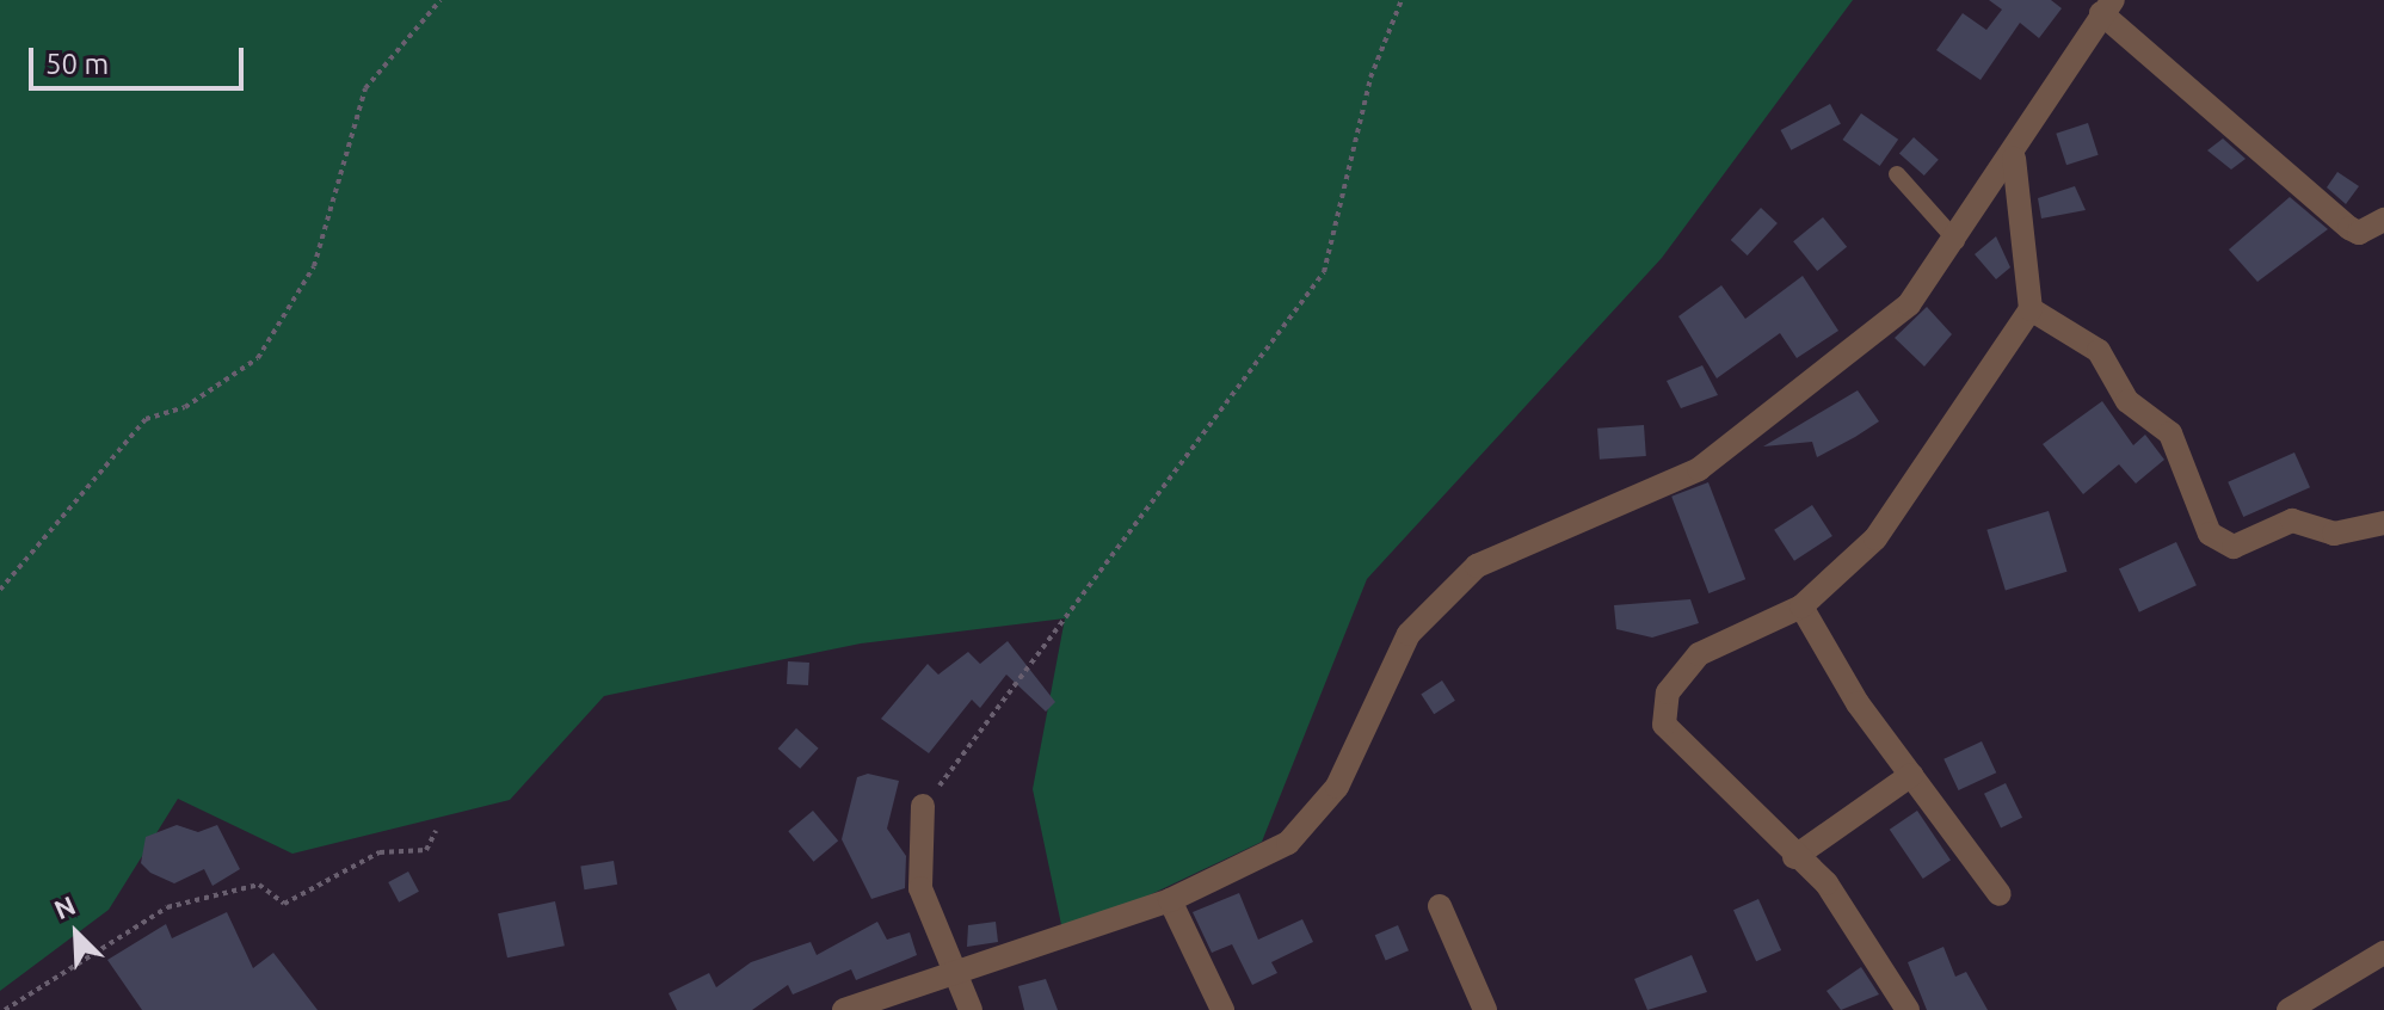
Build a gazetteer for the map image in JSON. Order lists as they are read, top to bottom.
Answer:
{
  "scale_bar": "50 m",
  "north": "top left"
}
